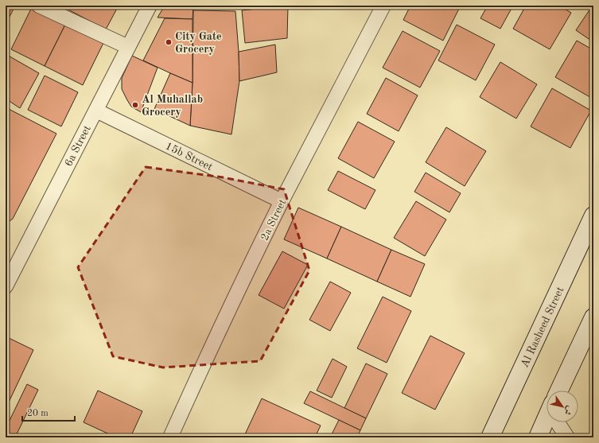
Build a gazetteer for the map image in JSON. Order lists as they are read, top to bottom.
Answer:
{
  "streets": {
    "main road": ["Al Rasheed Street"],
    "street": ["6a Street", "15b Street", "2a Street"]
  },
  "crossings": [
    ["6a Street", "15b Street"],
    ["15b Street", "2a Street"]
  ],
  "places": ["City Gate Grocery", "Al Muhallab Grocery"],
  "scale_bar": "20 m",
  "north": "bottom right"
}
